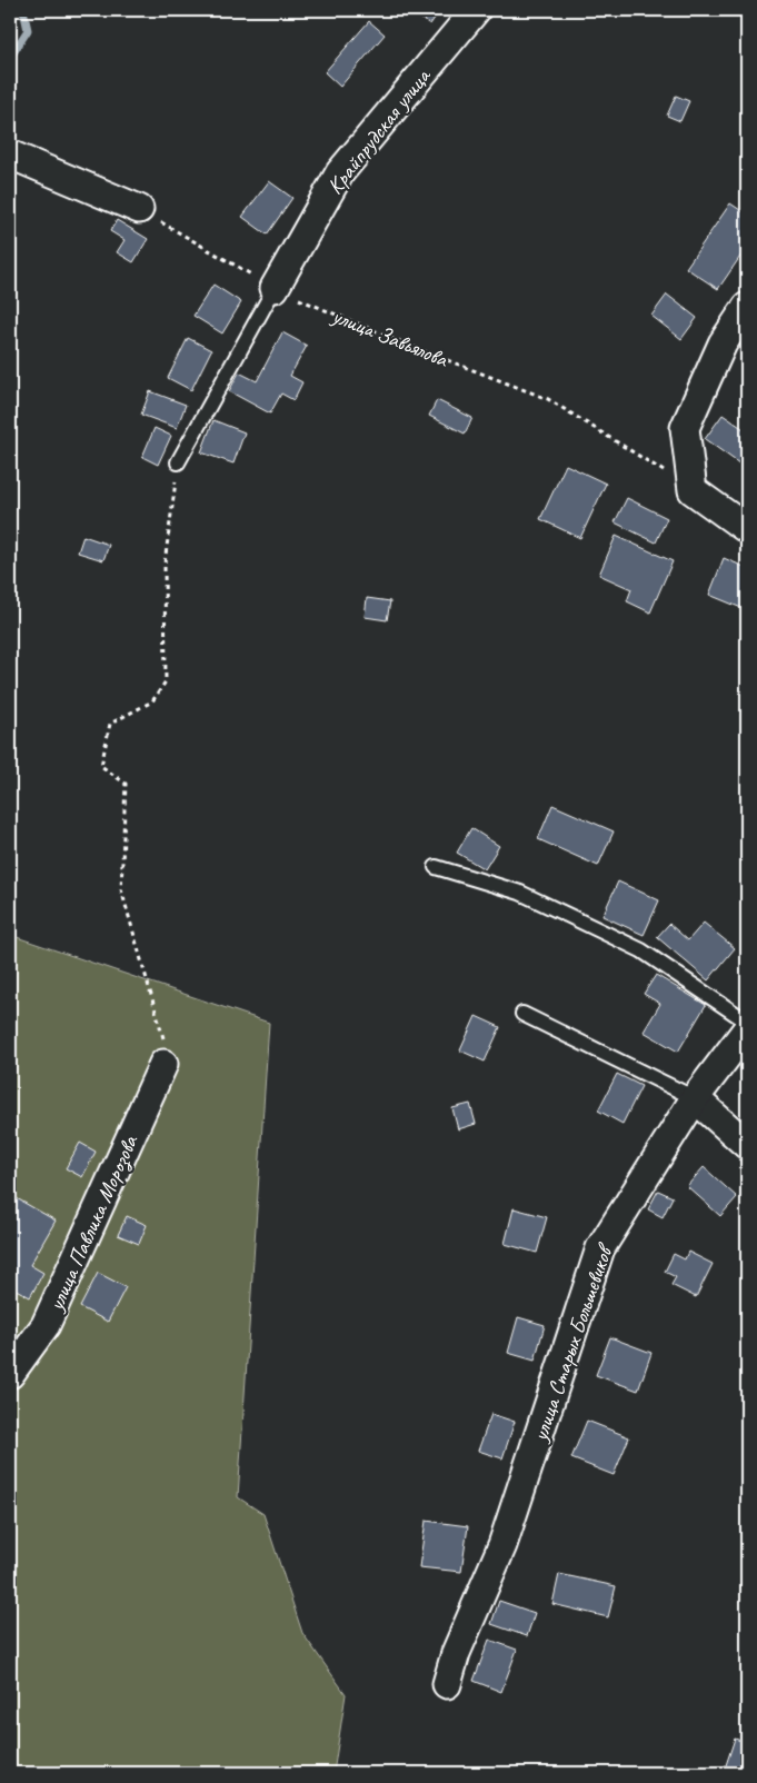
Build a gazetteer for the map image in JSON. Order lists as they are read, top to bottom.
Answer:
{
  "streets": {
    "street": ["Крайпрудская улица", "улица Павлика Морозова", "улица Старых Большевиков"],
    "path": ["улица Завьялова"]
  },
  "crossings": [
    ["Крайпрудская улица", "улица Завьялова"]
  ]
}
